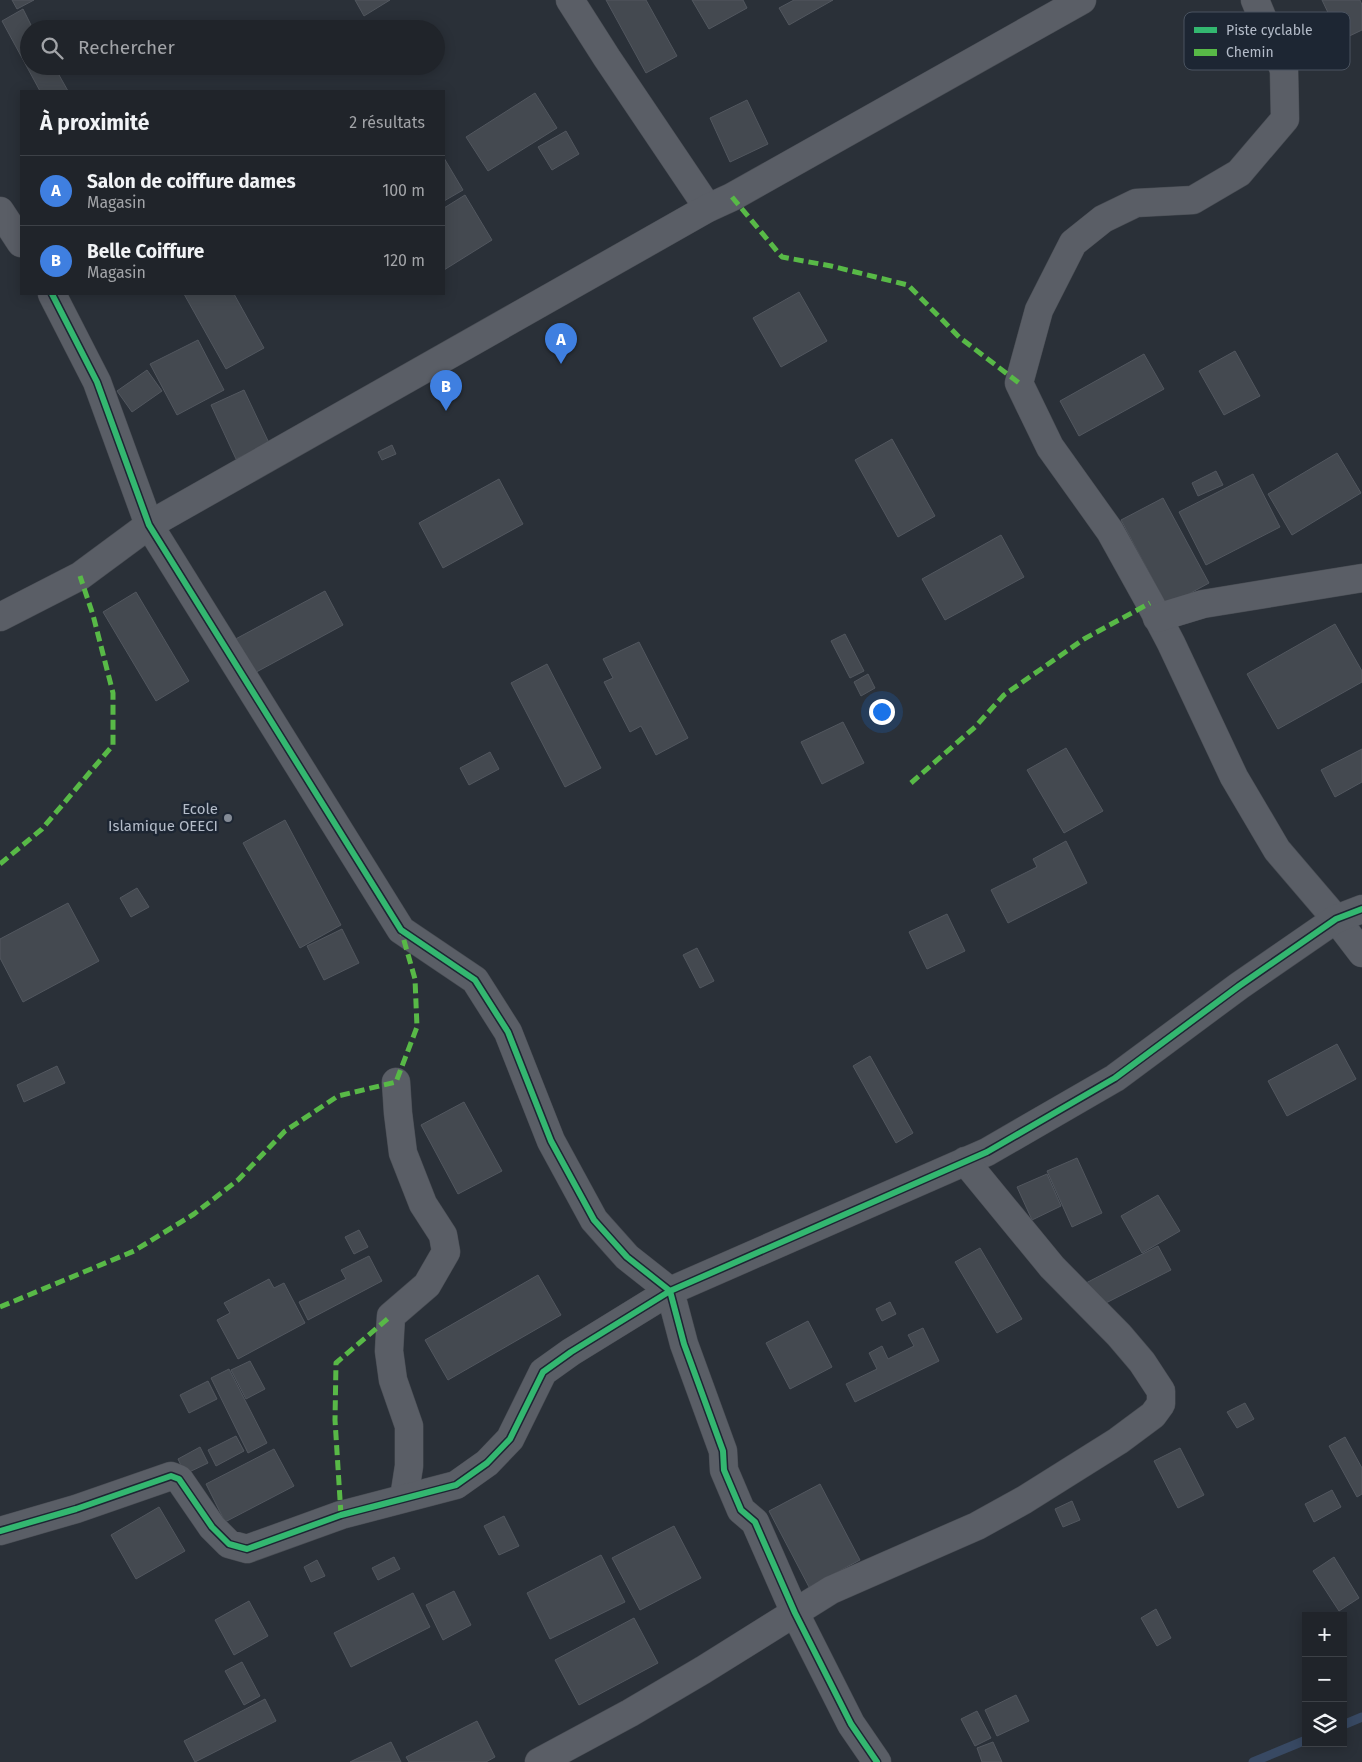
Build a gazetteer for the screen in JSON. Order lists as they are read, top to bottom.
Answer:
{
  "places": ["Ecole Islamique OEECI"],
  "legend": ["Piste cyclable", "Chemin"],
  "page": {
    "search": "Rechercher",
    "heading": ["À proximité", "2 résultats"],
    "list": [
      {
        "mark": "A",
        "name": "Salon de coiffure dames",
        "note": "Magasin",
        "value": "100 m"
      },
      {
        "mark": "B",
        "name": "Belle Coiffure",
        "note": "Magasin",
        "value": "120 m"
      }
    ],
    "pins": ["A", "B"],
    "map_buttons": ["+", "−"]
  }
}
